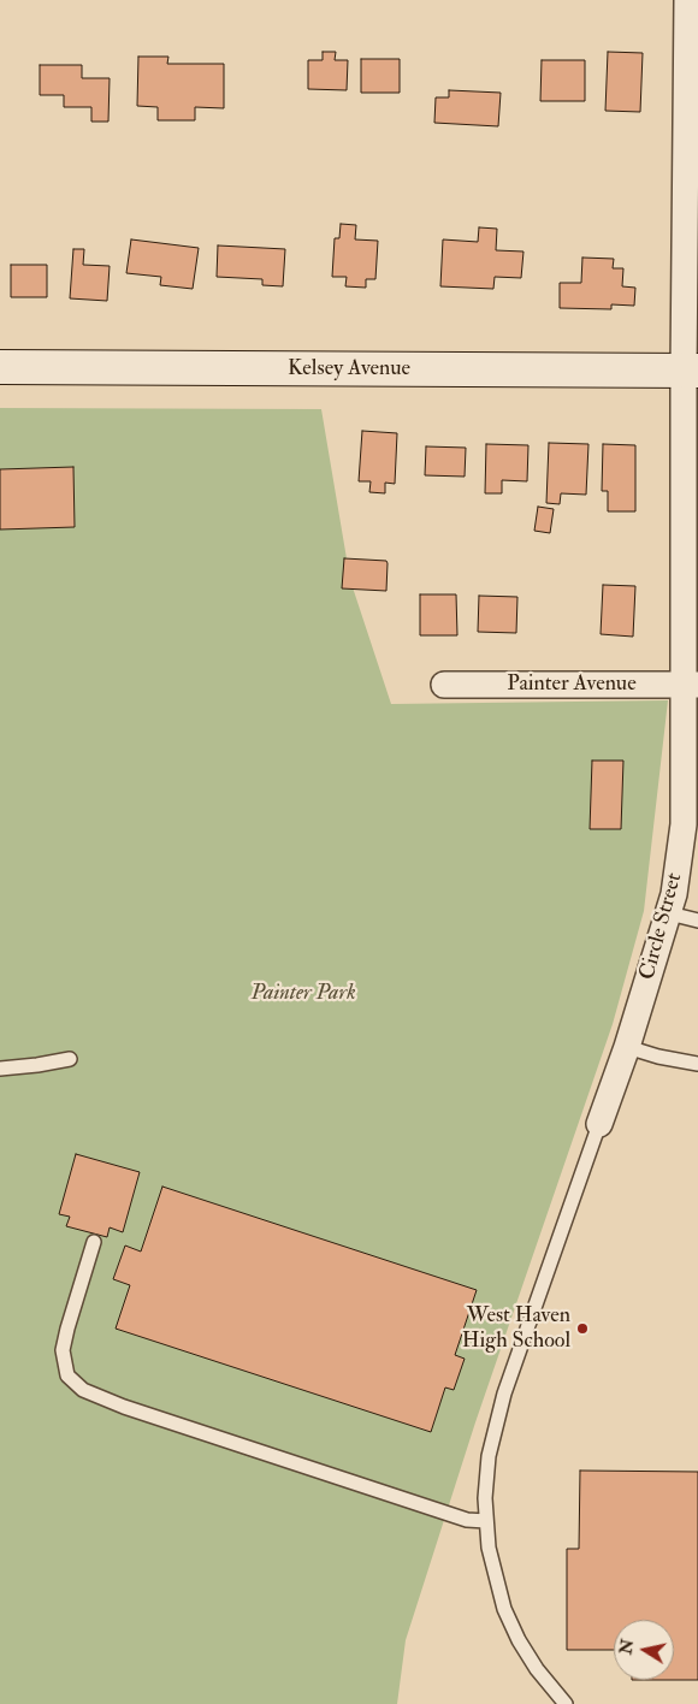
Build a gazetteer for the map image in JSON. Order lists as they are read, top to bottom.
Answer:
{
  "streets": {
    "street": ["Kelsey Avenue", "Painter Avenue", "Circle Street"]
  },
  "crossings": [
    ["Kelsey Avenue", "Circle Street"],
    ["Painter Avenue", "Circle Street"]
  ],
  "parks": ["Painter Park"],
  "places": ["West Haven High School"],
  "north": "left"
}
